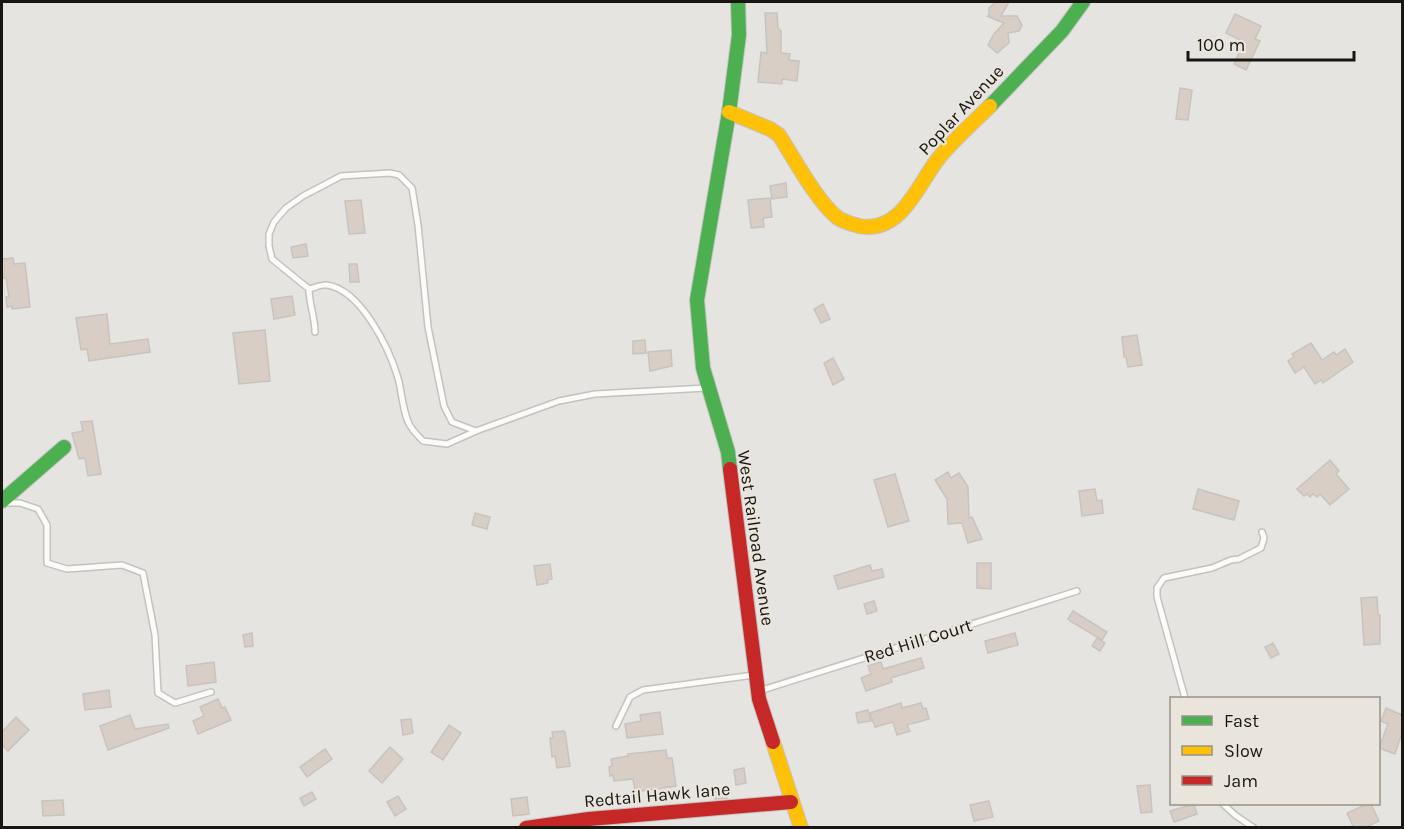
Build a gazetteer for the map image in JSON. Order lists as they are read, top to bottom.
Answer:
{
  "streets": {
    "street": ["Poplar Avenue", "West Railroad Avenue", "Redtail Hawk lane"],
    "lane": ["Red Hill Court"]
  },
  "crossings": [
    ["Poplar Avenue", "West Railroad Avenue"],
    ["West Railroad Avenue", "Red Hill Court"],
    ["West Railroad Avenue", "Redtail Hawk lane"]
  ],
  "legend": ["Fast", "Slow", "Jam"],
  "scale_bar": "100 m"
}
